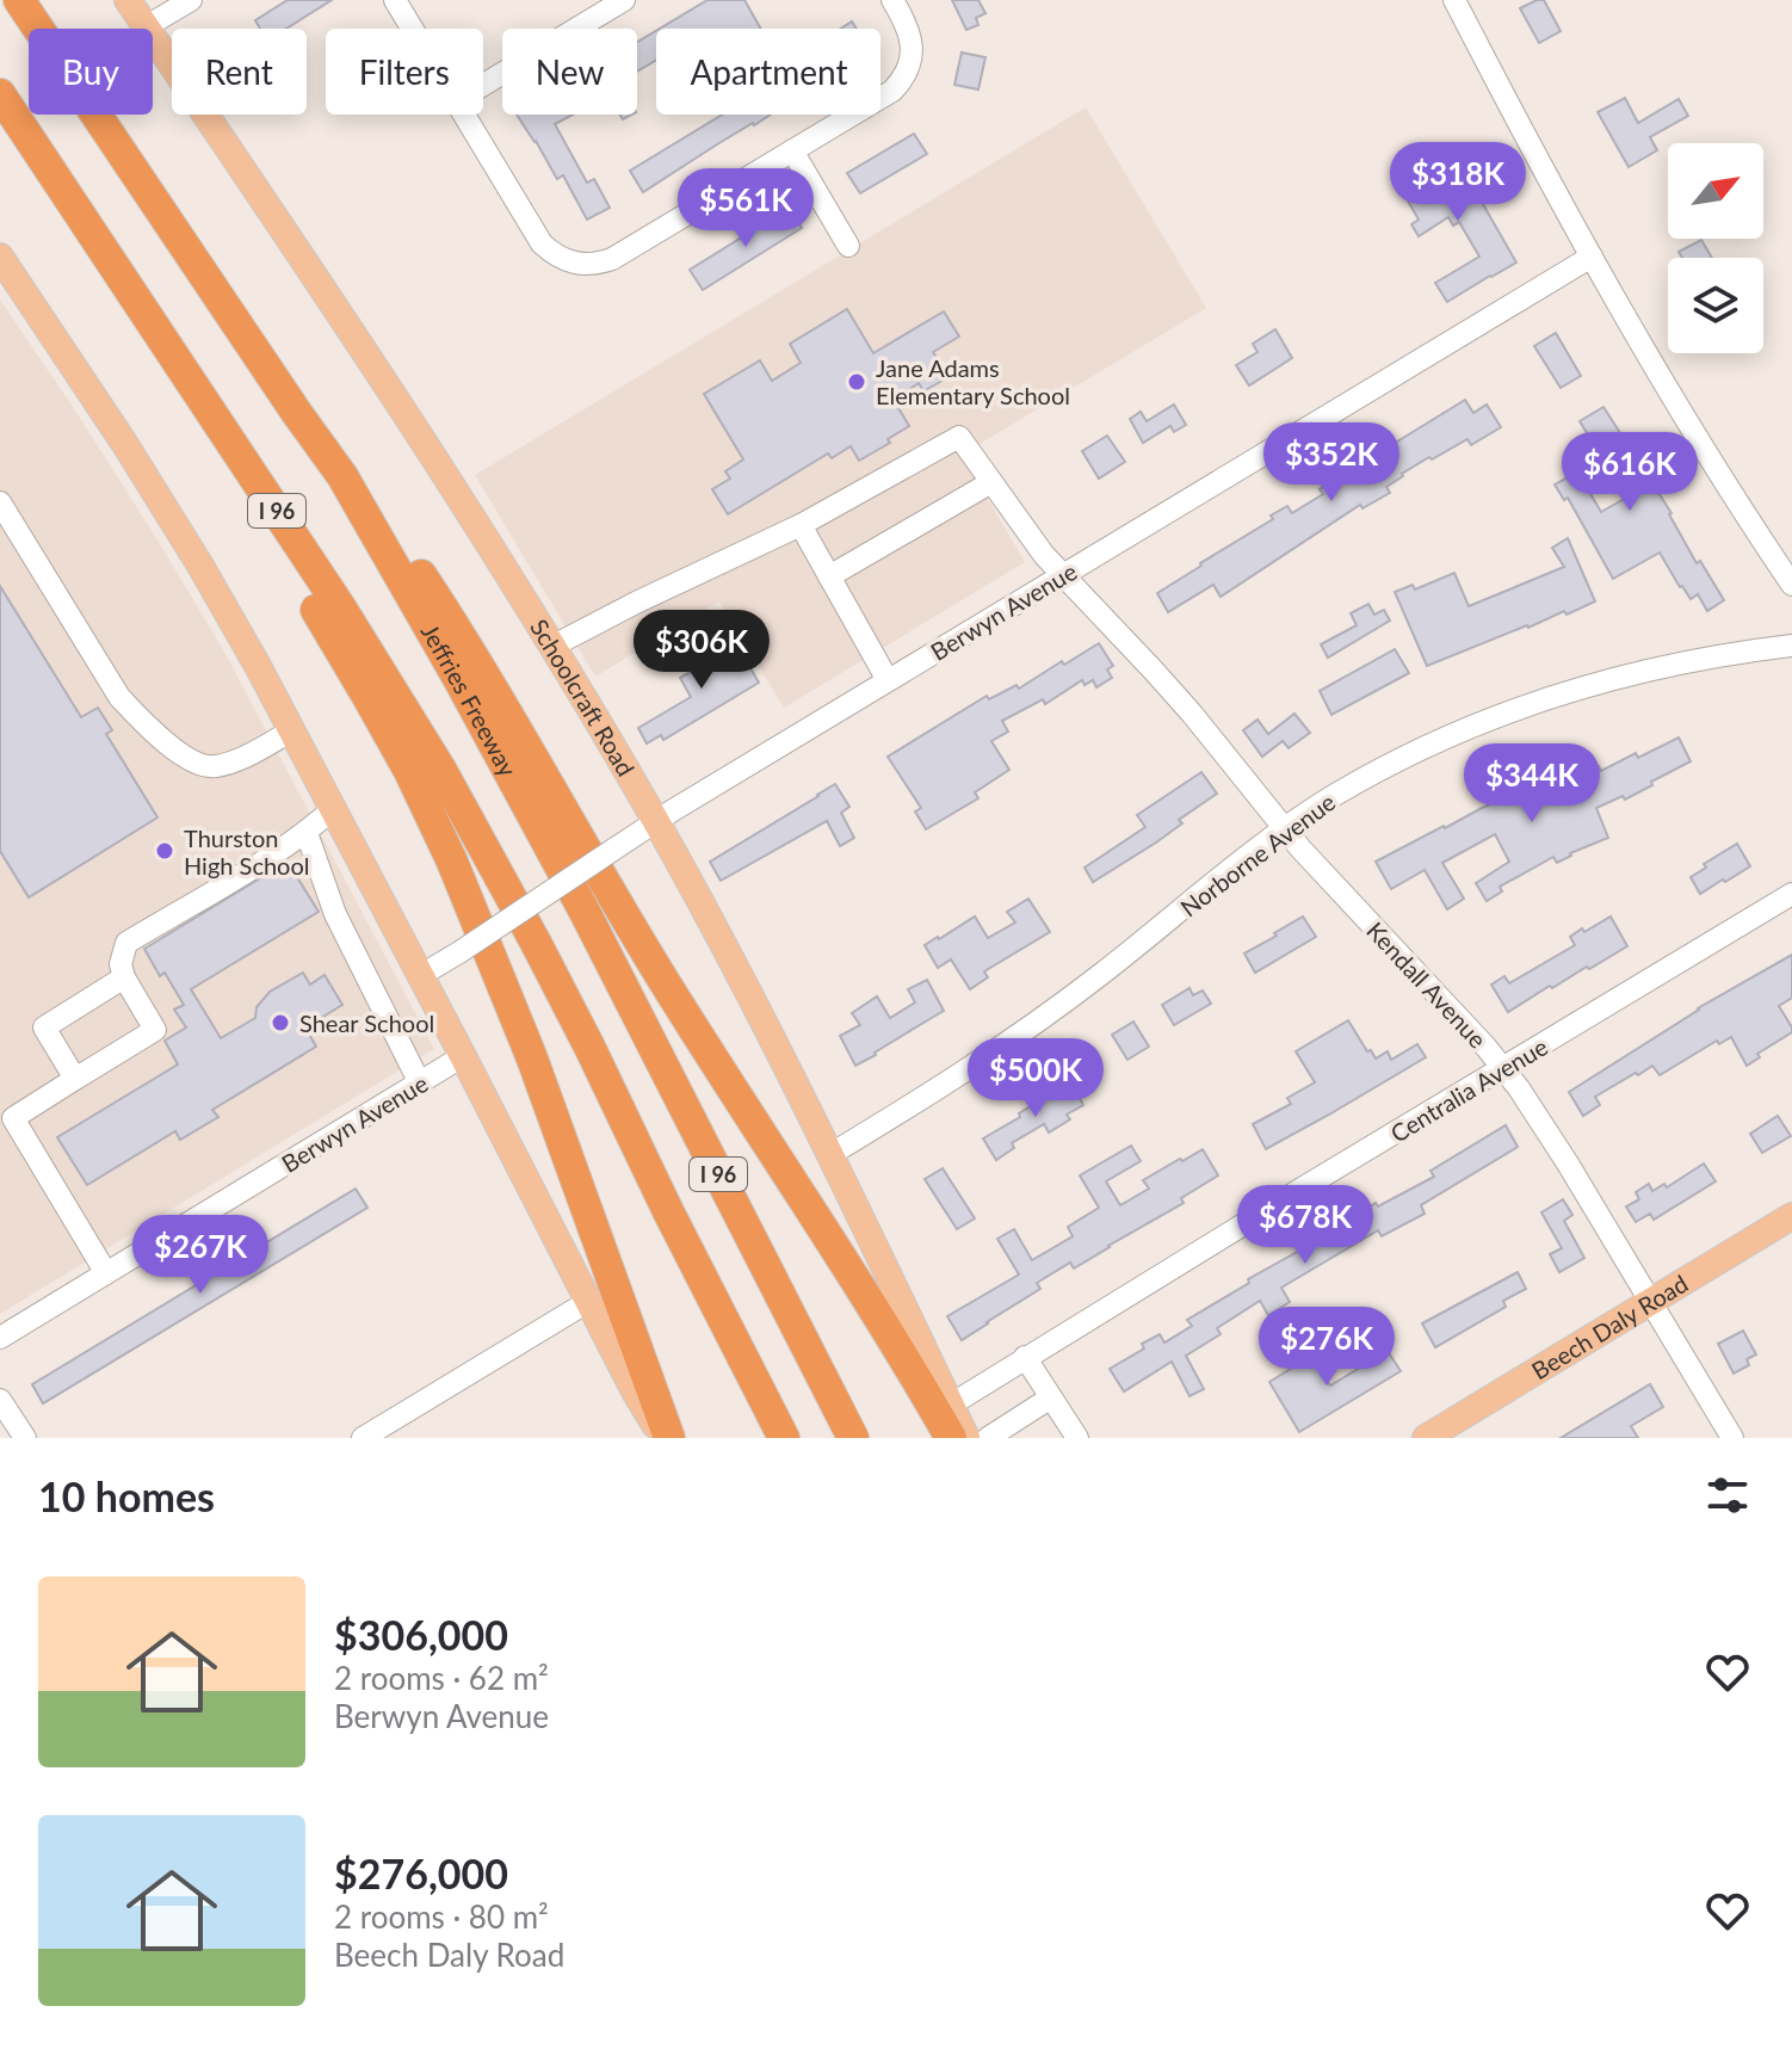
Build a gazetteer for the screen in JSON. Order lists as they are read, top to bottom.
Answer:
{
  "streets": {
    "highway": ["I 96", "Jeffries Freeway"],
    "main road": ["Schoolcraft Road", "Beech Daly Road"],
    "street": [
      "Berwyn Avenue",
      "Norborne Avenue",
      "Kendall Avenue",
      "Centralia Avenue"
    ]
  },
  "crossings": [
    ["Berwyn Avenue", "Schoolcraft Road"],
    ["Berwyn Avenue", "Kendall Avenue"],
    ["Schoolcraft Road", "Norborne Avenue"],
    ["Schoolcraft Road", "Centralia Avenue"],
    ["Norborne Avenue", "Kendall Avenue"],
    ["Kendall Avenue", "Centralia Avenue"],
    ["Kendall Avenue", "Beech Daly Road"]
  ],
  "places": ["Jane Adams Elementary School", "Thurston High School", "Shear School"],
  "north": "top right",
  "page": {
    "chip": [
      "Buy",
      "Rent",
      "Filters",
      "New",
      "Apartment"
    ],
    "price": [
      "$318K",
      "$561K",
      "$352K",
      "$616K",
      "$306K",
      "$344K",
      "$500K",
      "$678K",
      "$267K",
      "$276K"
    ],
    "heading": "10 homes",
    "list": [
      {
        "name": "$306,000",
        "note": "2 rooms · 62 m² · Berwyn Avenue"
      },
      {
        "name": "$276,000",
        "note": "2 rooms · 80 m² · Beech Daly Road"
      }
    ]
  }
}
